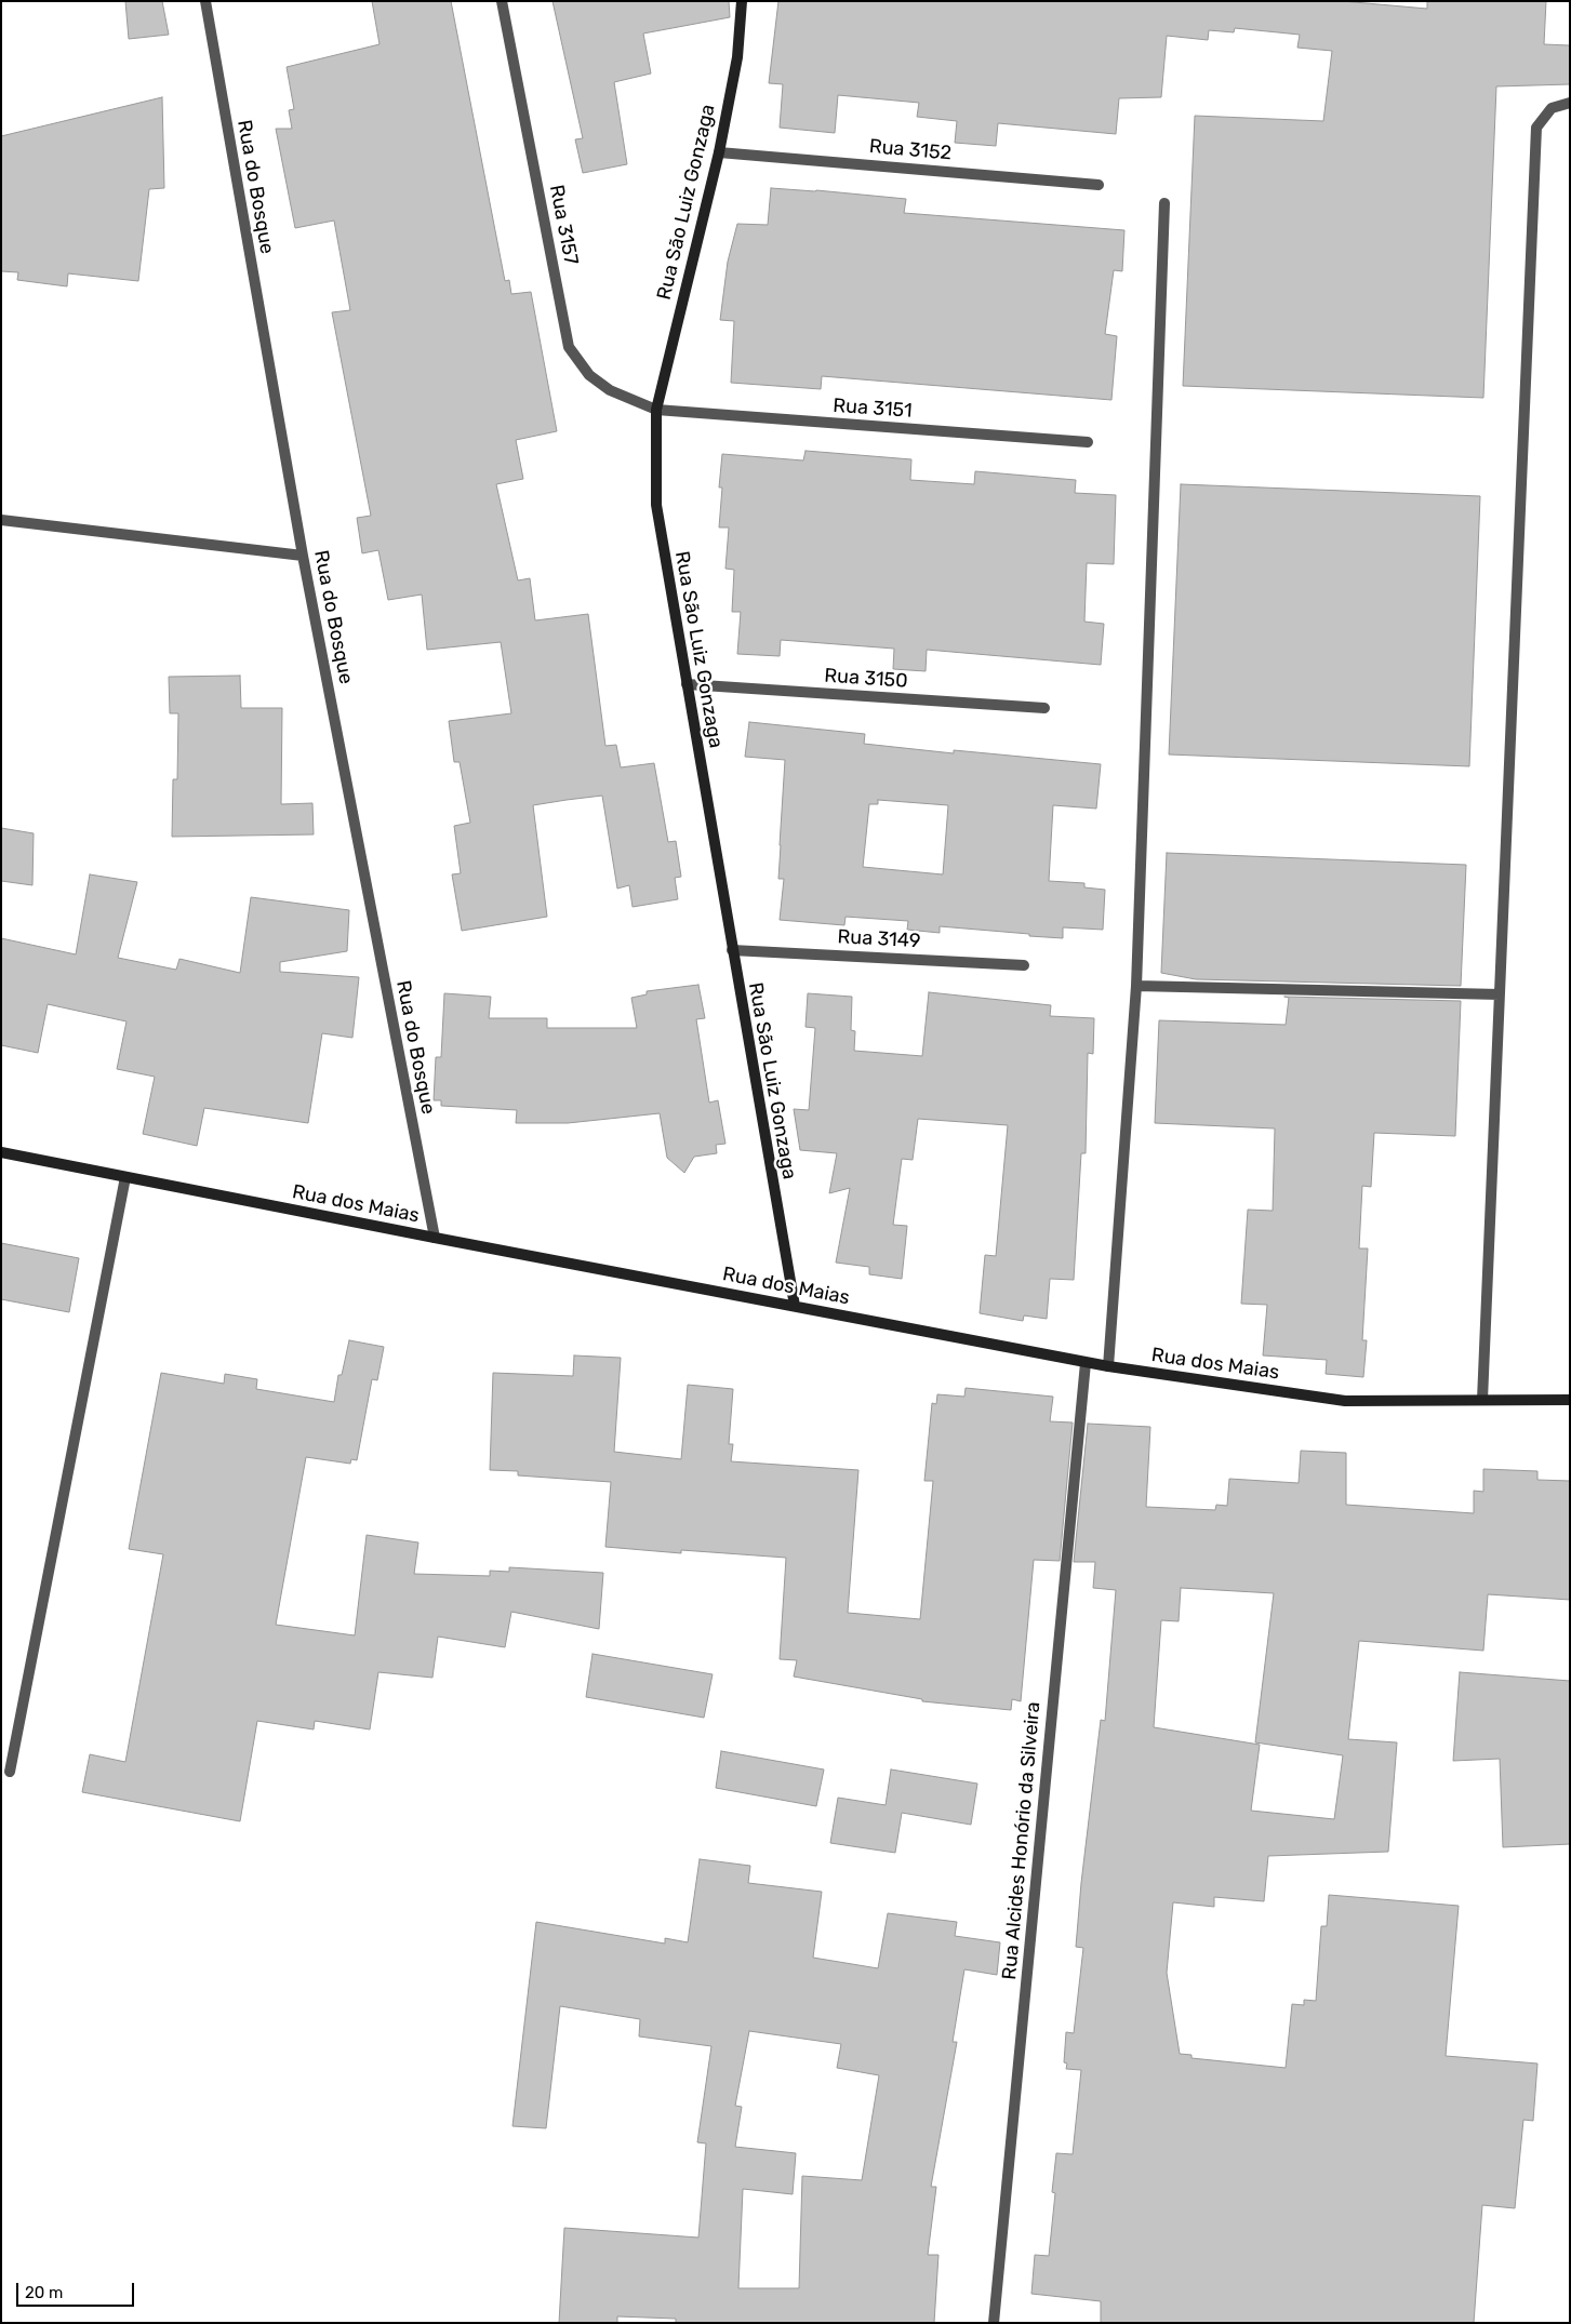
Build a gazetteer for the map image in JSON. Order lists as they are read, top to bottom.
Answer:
{
  "streets": {
    "street": [
      "Rua 3152",
      "Rua do Bosque",
      "Rua São Luiz Gonzaga",
      "Rua 3157",
      "Rua 3151",
      "Rua 3150",
      "Rua 3149",
      "Rua dos Maias",
      "Rua Alcides Honório da Silveira"
    ]
  },
  "crossings": [
    ["Rua 3152", "Rua São Luiz Gonzaga"],
    ["Rua do Bosque", "Rua dos Maias"],
    ["Rua São Luiz Gonzaga", "Rua 3157"],
    ["Rua São Luiz Gonzaga", "Rua 3151"],
    ["Rua São Luiz Gonzaga", "Rua 3150"],
    ["Rua São Luiz Gonzaga", "Rua 3149"],
    ["Rua São Luiz Gonzaga", "Rua dos Maias"],
    ["Rua 3157", "Rua 3151"],
    ["Rua dos Maias", "Rua Alcides Honório da Silveira"]
  ],
  "scale_bar": "20 m"
}
